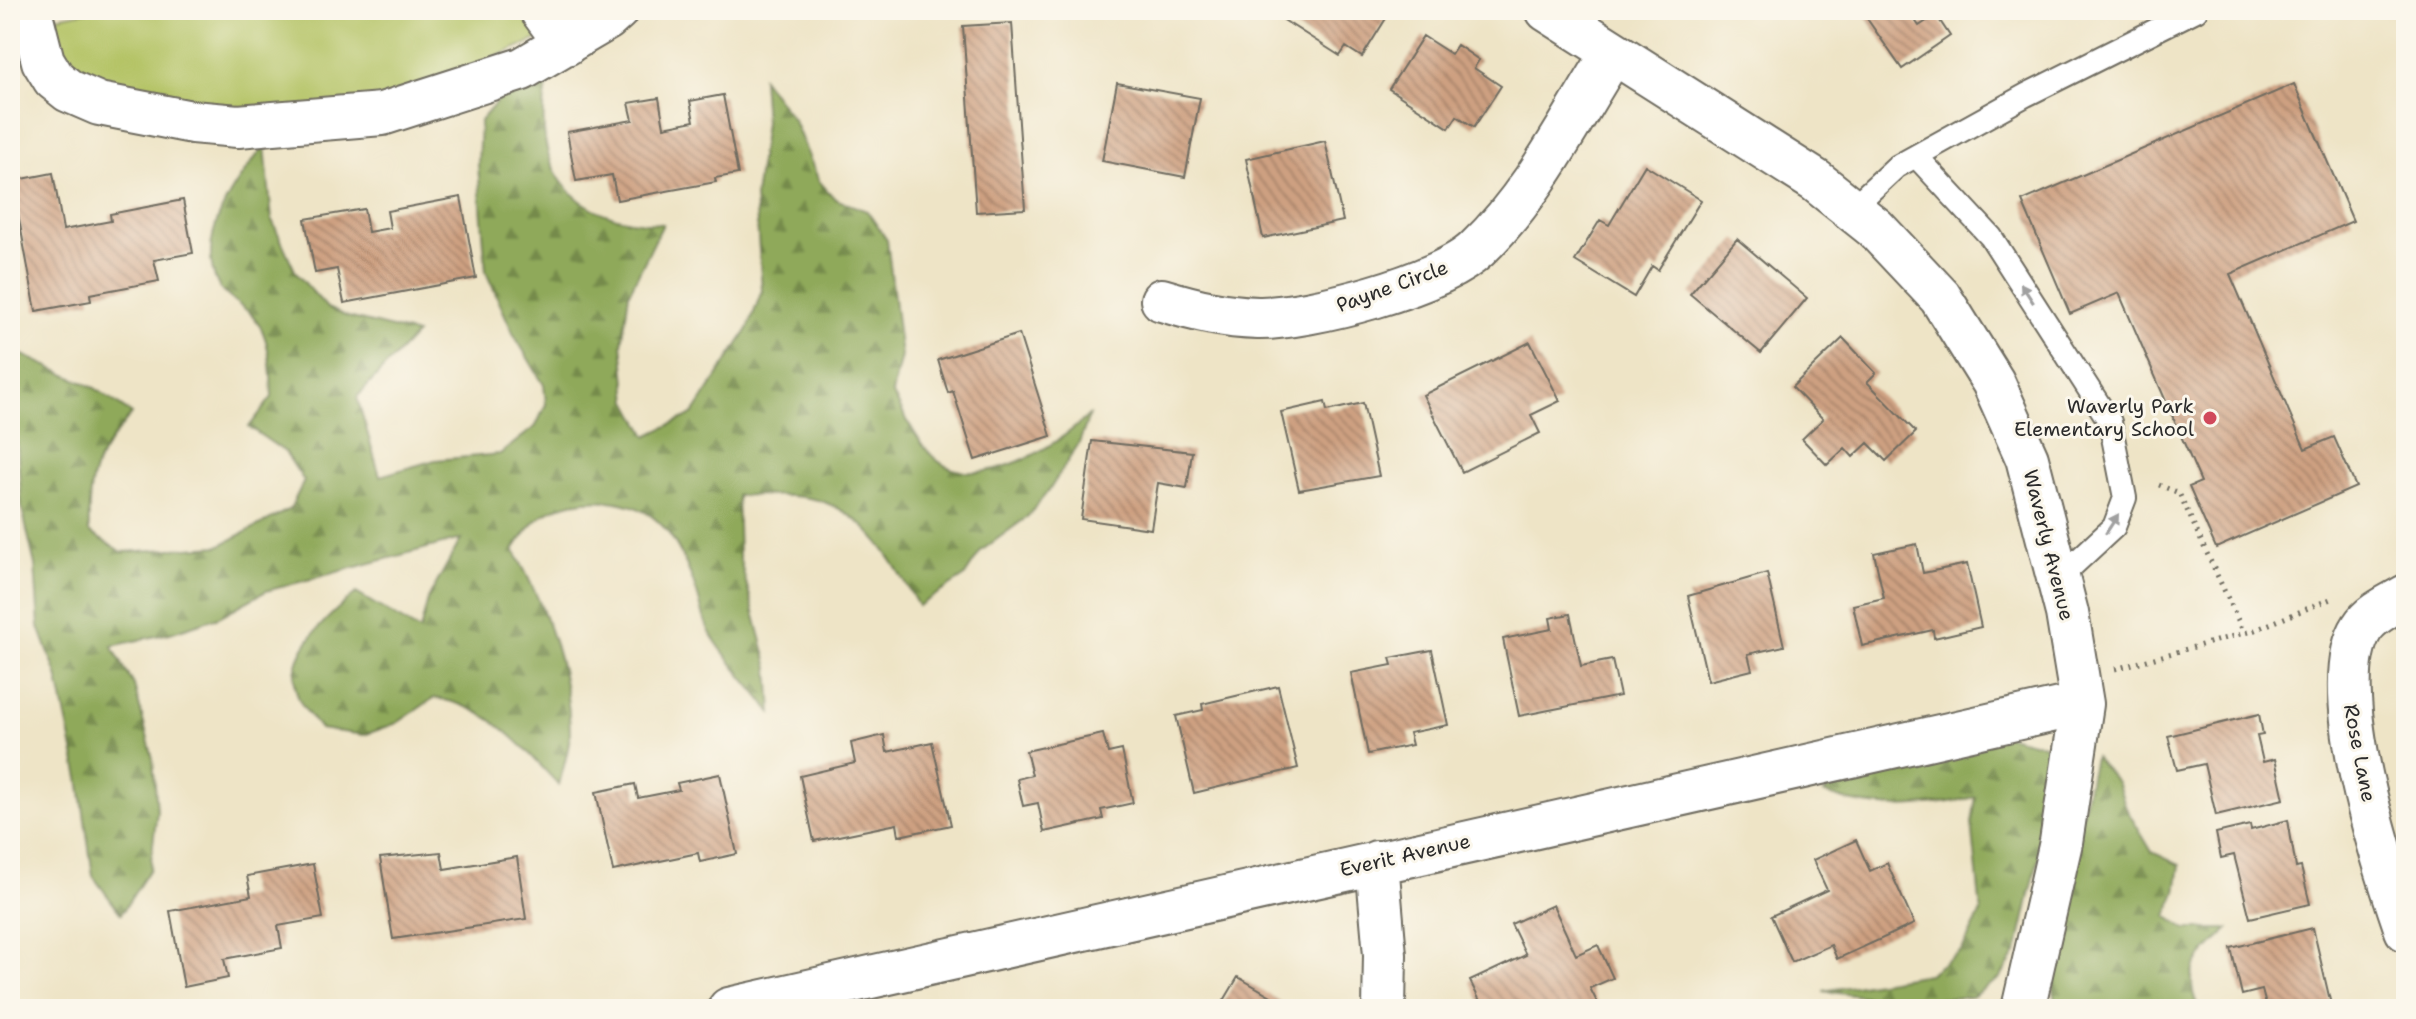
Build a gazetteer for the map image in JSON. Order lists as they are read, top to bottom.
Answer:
{
  "streets": {
    "street": [
      "Payne Circle",
      "Waverly Avenue",
      "Rose Lane",
      "Everit Avenue"
    ]
  },
  "crossings": [
    ["Payne Circle", "Waverly Avenue"],
    ["Waverly Avenue", "Everit Avenue"]
  ],
  "places": ["Waverly Park Elementary School"]
}
